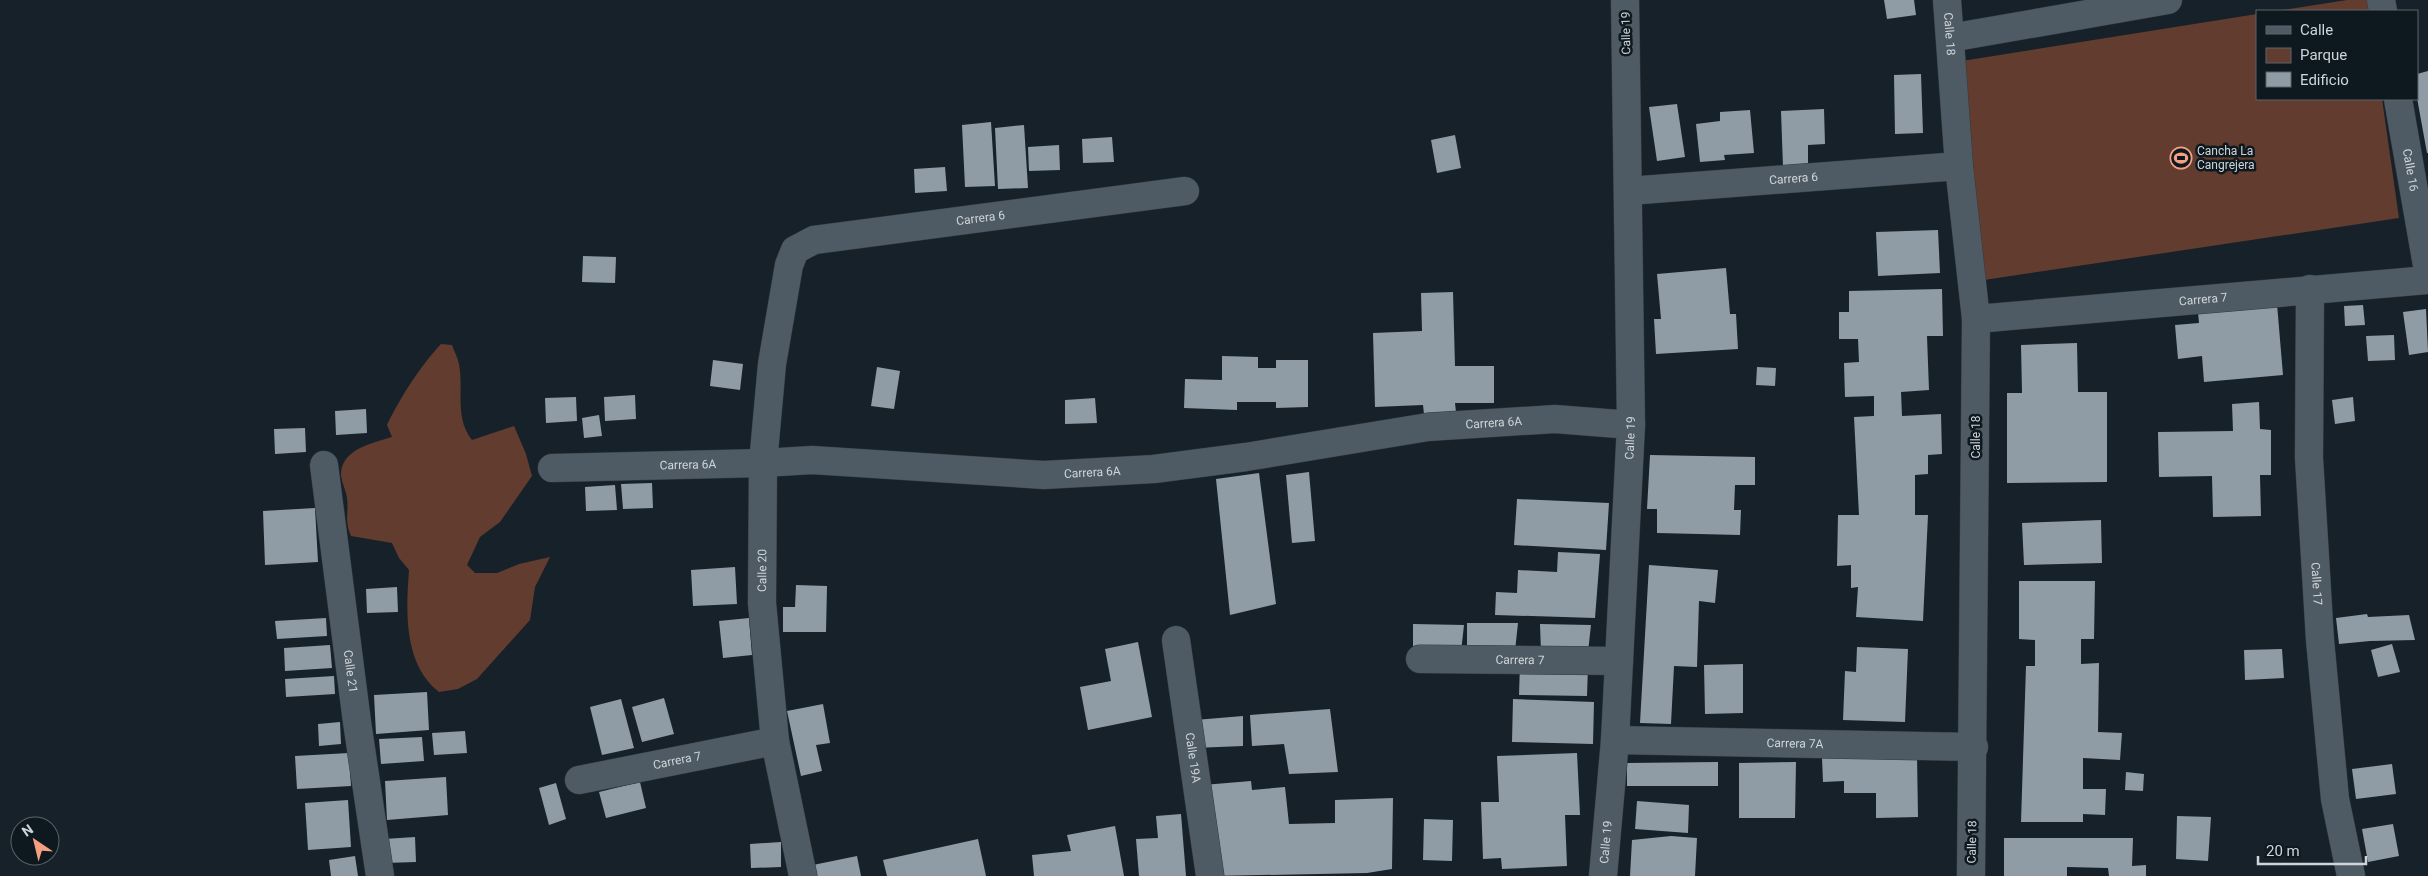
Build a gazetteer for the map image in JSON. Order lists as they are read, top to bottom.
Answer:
{
  "streets": {
    "street": [
      "Calle 19",
      "Calle 18",
      "Calle 16",
      "Carrera 6",
      "Carrera 7",
      "Carrera 6A",
      "Calle 20",
      "Calle 17",
      "Calle 21",
      "Carrera 7A",
      "Calle 19A"
    ]
  },
  "crossings": [
    ["Calle 19", "Carrera 6"],
    ["Calle 19", "Carrera 7"],
    ["Calle 19", "Carrera 6A"],
    ["Calle 19", "Carrera 7A"],
    ["Calle 18", "Carrera 6"],
    ["Calle 18", "Carrera 7"],
    ["Calle 18", "Carrera 7A"],
    ["Carrera 6", "Calle 20"],
    ["Carrera 7", "Calle 20"],
    ["Carrera 7", "Calle 17"],
    ["Carrera 6A", "Calle 20"]
  ],
  "places": {
    "sports": ["Cancha La Cangrejera"]
  },
  "legend": ["Calle", "Parque", "Edificio"],
  "scale_bar": "20 m",
  "north": "top left"
}
